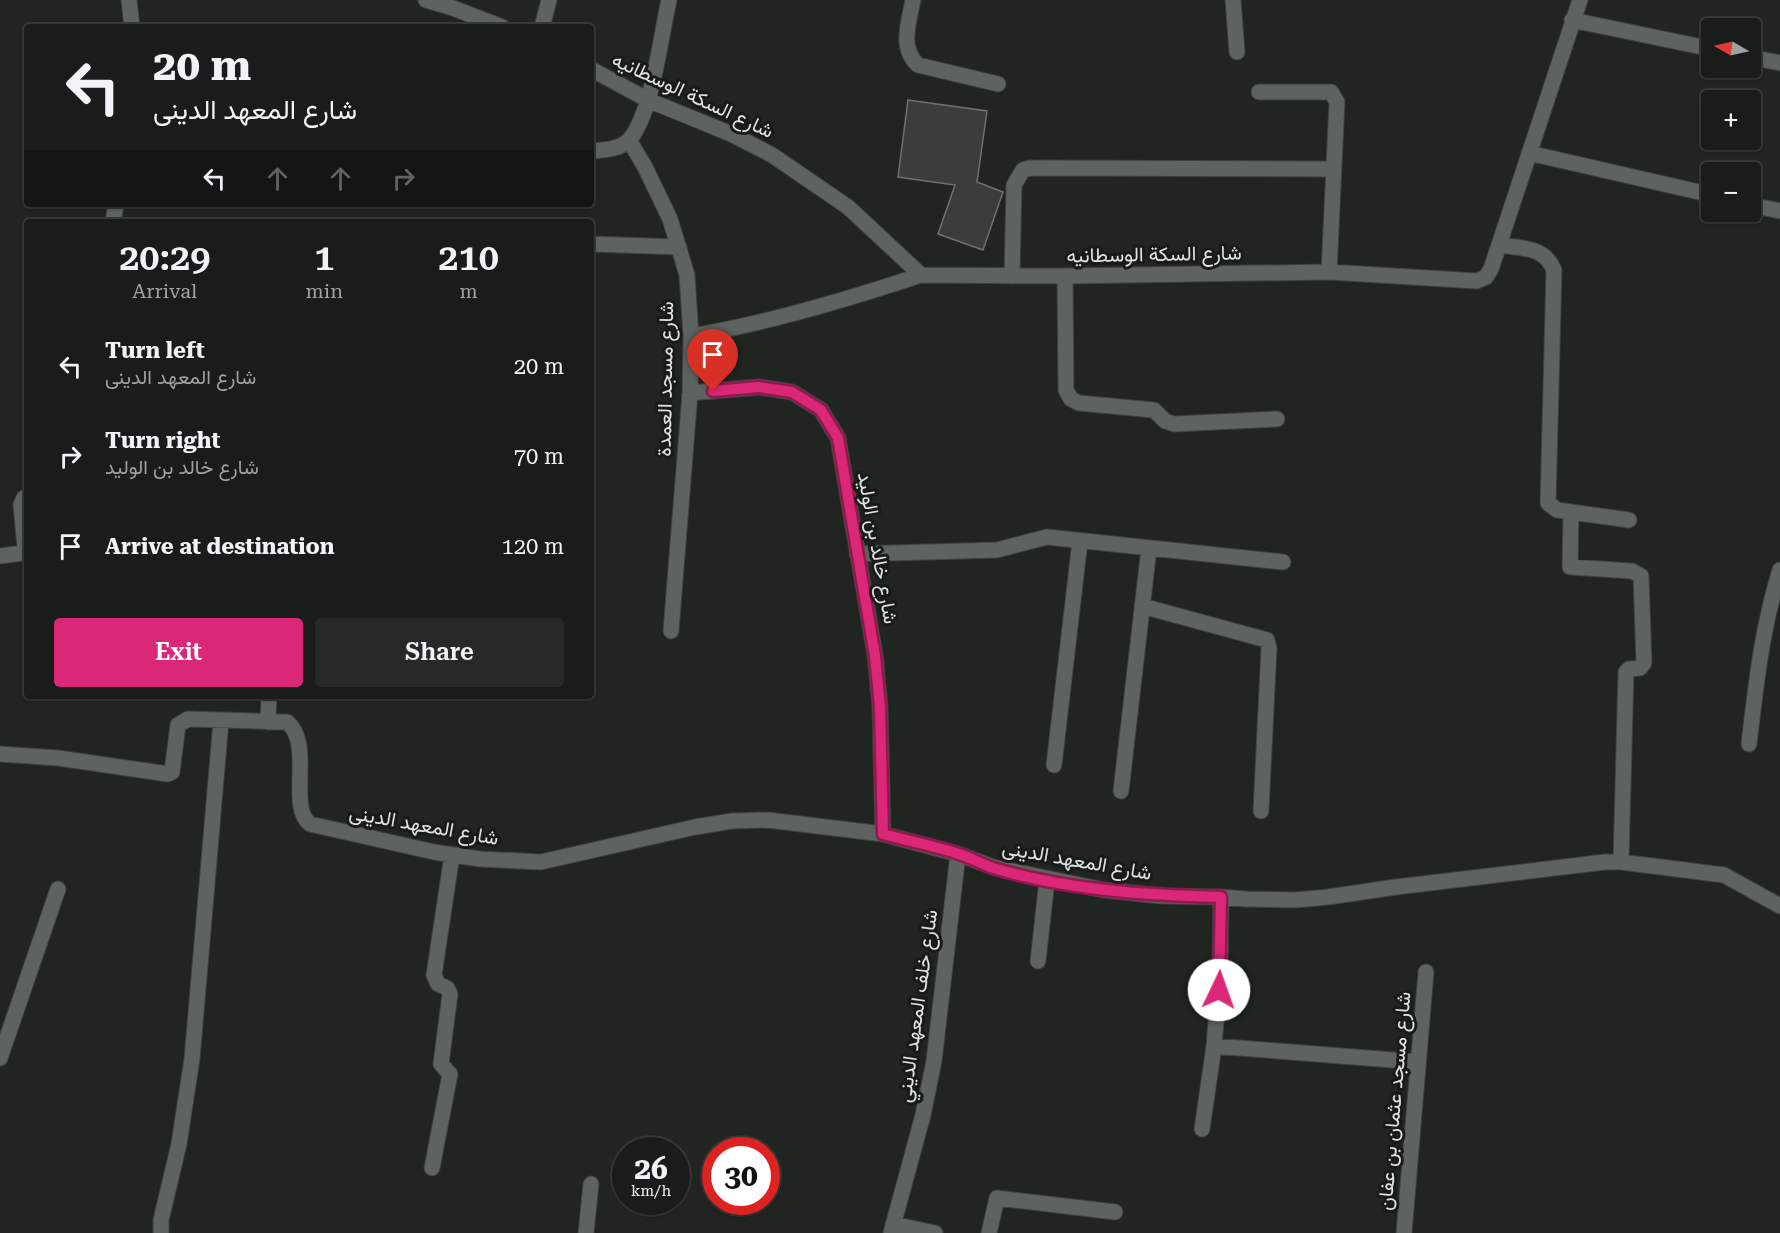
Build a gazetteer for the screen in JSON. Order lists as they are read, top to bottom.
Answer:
{
  "streets": {
    "street": [
      "شارع السكة الوسطانيه",
      "شارع مسجد العمدة",
      "شارع خالد بن الوليد",
      "شارع المعهد الدينى",
      "شارع خلف المعهد الديني",
      "شارع مسجد عثمان بن عفان"
    ]
  },
  "crossings": [
    ["شارع مسجد العمدة", "شارع خالد بن الوليد"],
    ["شارع خالد بن الوليد", "شارع المعهد الدينى"],
    ["شارع المعهد الدينى", "شارع خلف المعهد الديني"]
  ],
  "north": "left",
  "page": {
    "map_buttons": ["+", "−"],
    "turn": ["20 m", "شارع المعهد الدينى"],
    "eta": [
      "20:29",
      "Arrival",
      "1",
      "min",
      "210",
      "m"
    ],
    "list": [
      {
        "name": "Turn left",
        "note": "شارع المعهد الدينى",
        "value": "20 m"
      },
      {
        "name": "Turn right",
        "note": "شارع خالد بن الوليد",
        "value": "70 m"
      },
      {
        "name": "Arrive at destination",
        "value": "120 m"
      }
    ],
    "buttons": ["Exit", "Share"],
    "speed": "26 km/h",
    "limit": "30"
  }
}
